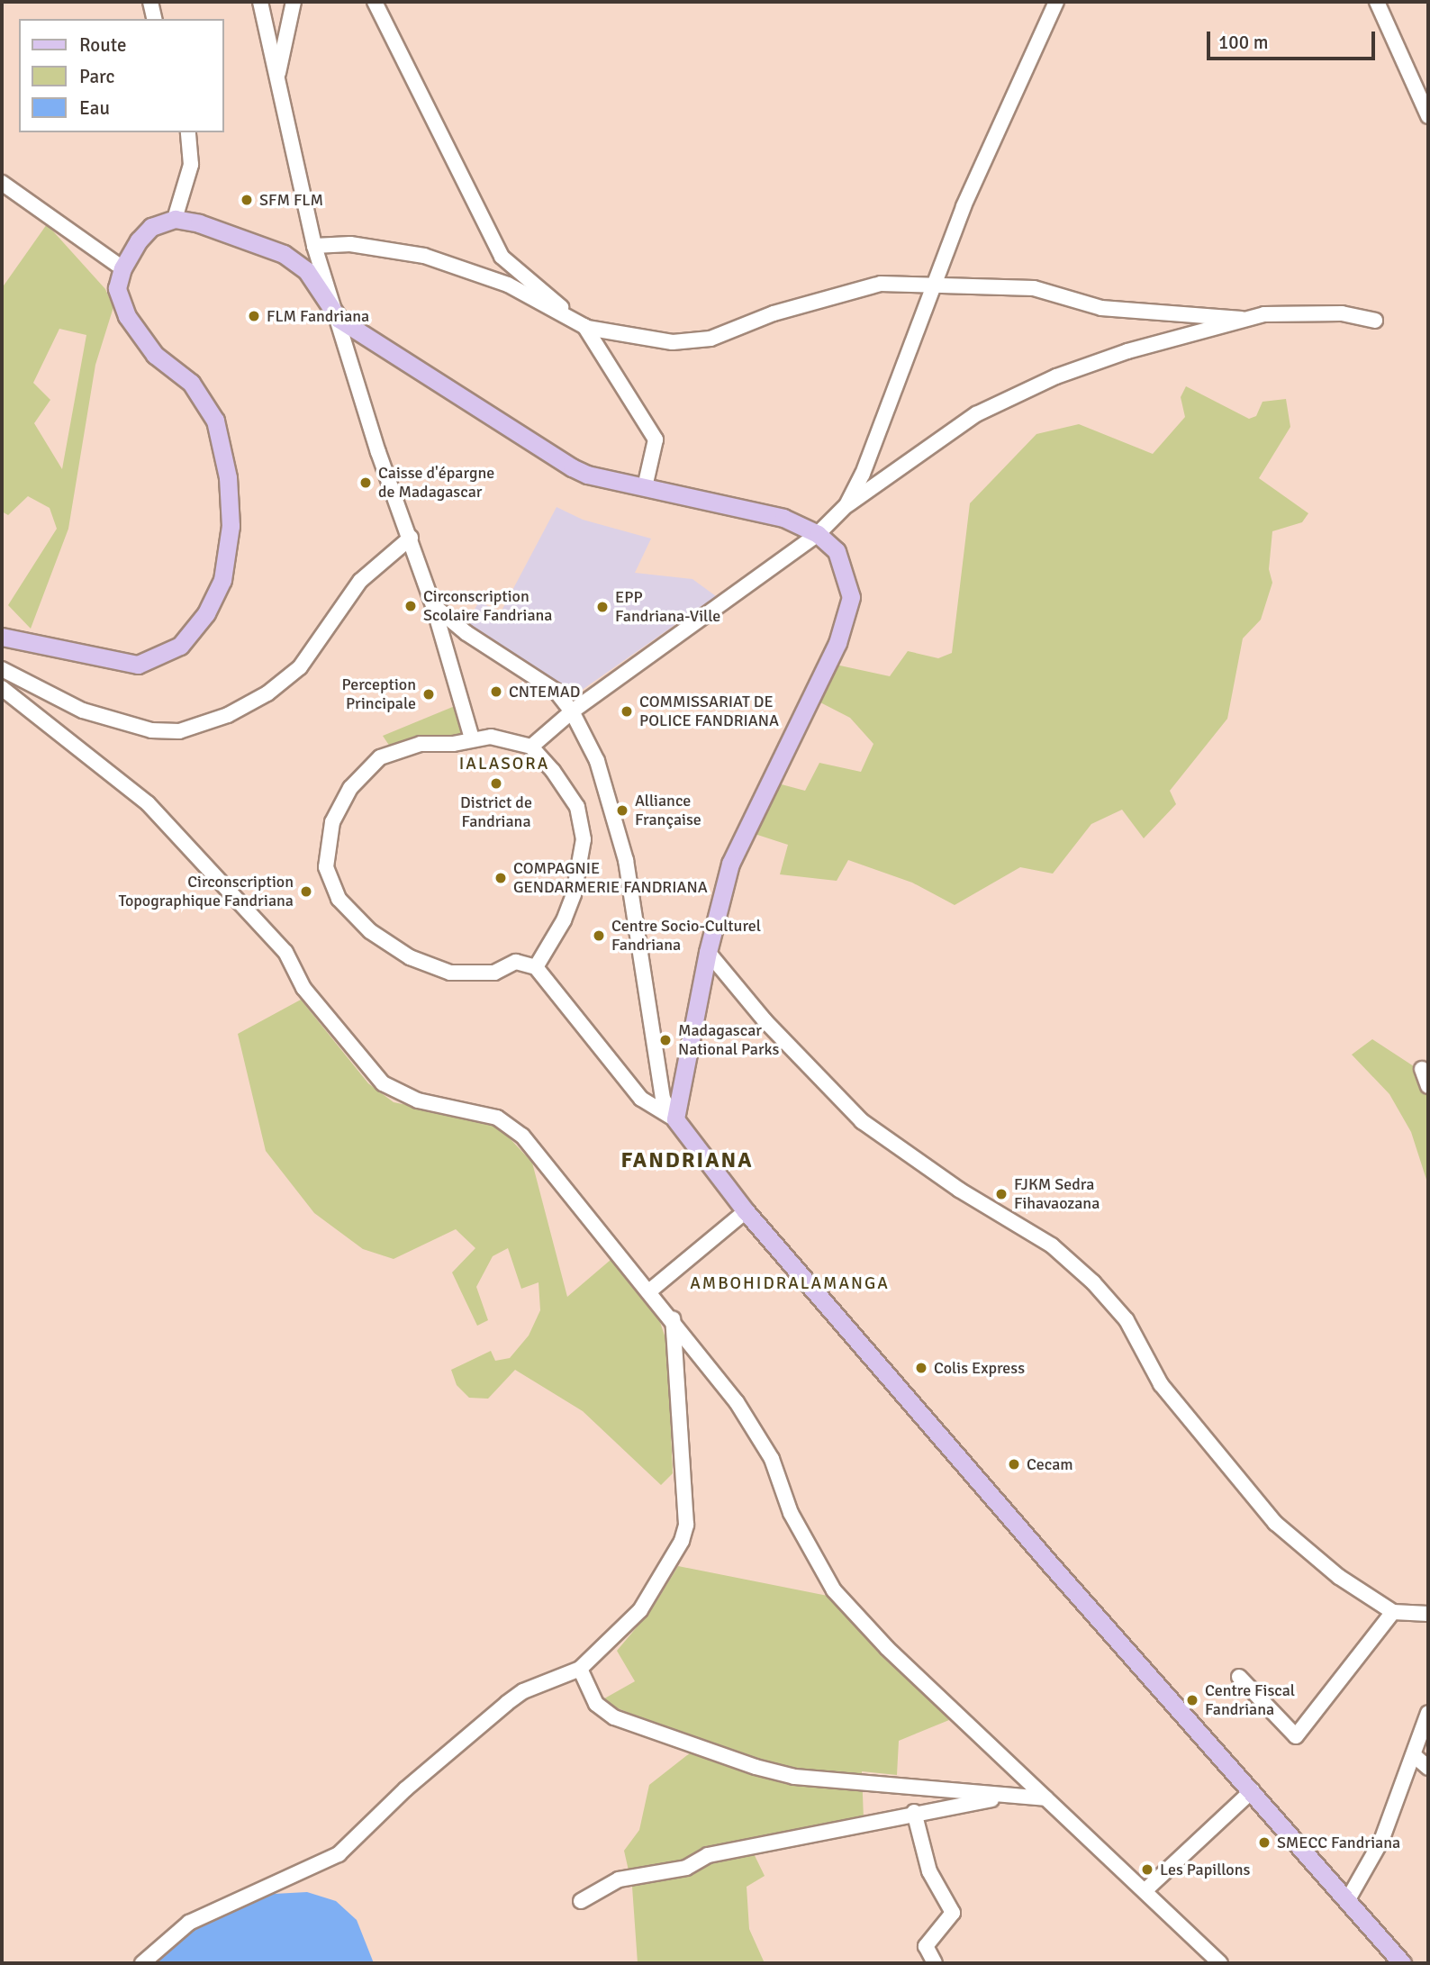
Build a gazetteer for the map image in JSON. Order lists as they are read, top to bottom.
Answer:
{
  "districts": ["IALASORA", "FANDRIANA", "AMBOHIDRALAMANGA"],
  "places": [
    "SFM FLM",
    "FLM Fandriana",
    "Caisse d'épargne de Madagascar",
    "Circonscription Scolaire Fandriana",
    "EPP Fandriana-Ville",
    "CNTEMAD",
    "Perception Principale",
    "COMMISSARIAT DE POLICE FANDRIANA",
    "District de Fandriana",
    "Alliance Française",
    "COMPAGNIE GENDARMERIE FANDRIANA",
    "Circonscription Topographique Fandriana",
    "Centre Socio-Culturel Fandriana",
    "Madagascar National Parks",
    "FJKM Sedra Fihavaozana",
    "Colis Express",
    "Cecam",
    "Centre Fiscal Fandriana",
    "SMECC Fandriana",
    "Les Papillons"
  ],
  "legend": ["Route", "Parc", "Eau"],
  "scale_bar": "100 m"
}
